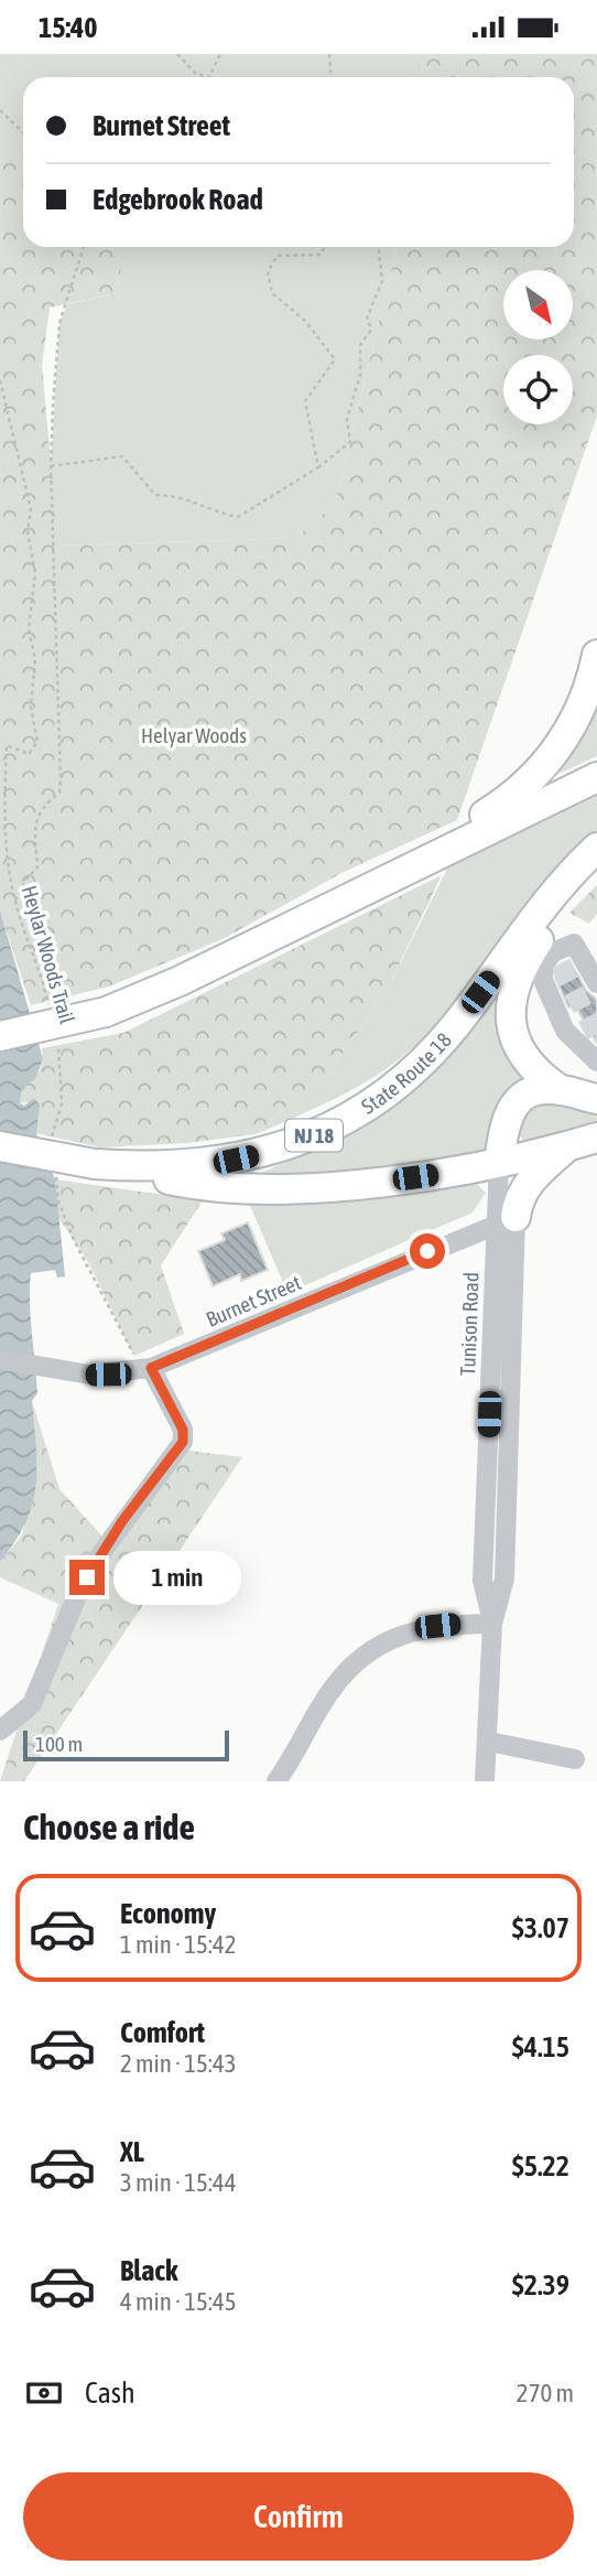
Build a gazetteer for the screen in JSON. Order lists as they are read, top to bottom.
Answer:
{
  "streets": {
    "highway": ["State Route 18", "NJ 18"],
    "street": ["Burnet Street", "Tunison Road"],
    "path": ["Heylar Woods Trail"]
  },
  "crossings": [
    ["Burnet Street", "Tunison Road"]
  ],
  "parks": ["Helyar Woods"],
  "scale_bar": "100 m",
  "north": "bottom right",
  "page": {
    "status": "15:40",
    "banner": ["Burnet Street", "Edgebrook Road"],
    "bubble": "1 min",
    "scale": "100 m",
    "heading": "Choose a ride",
    "list": [
      {
        "name": "Economy",
        "note": "1 min · 15:42",
        "value": "$3.07"
      },
      {
        "name": "Comfort",
        "note": "2 min · 15:43",
        "value": "$4.15"
      },
      {
        "name": "XL",
        "note": "3 min · 15:44",
        "value": "$5.22"
      },
      {
        "name": "Black",
        "note": "4 min · 15:45",
        "value": "$2.39"
      }
    ],
    "pay": ["Cash", "270 m"],
    "buttons": "Confirm"
  }
}
